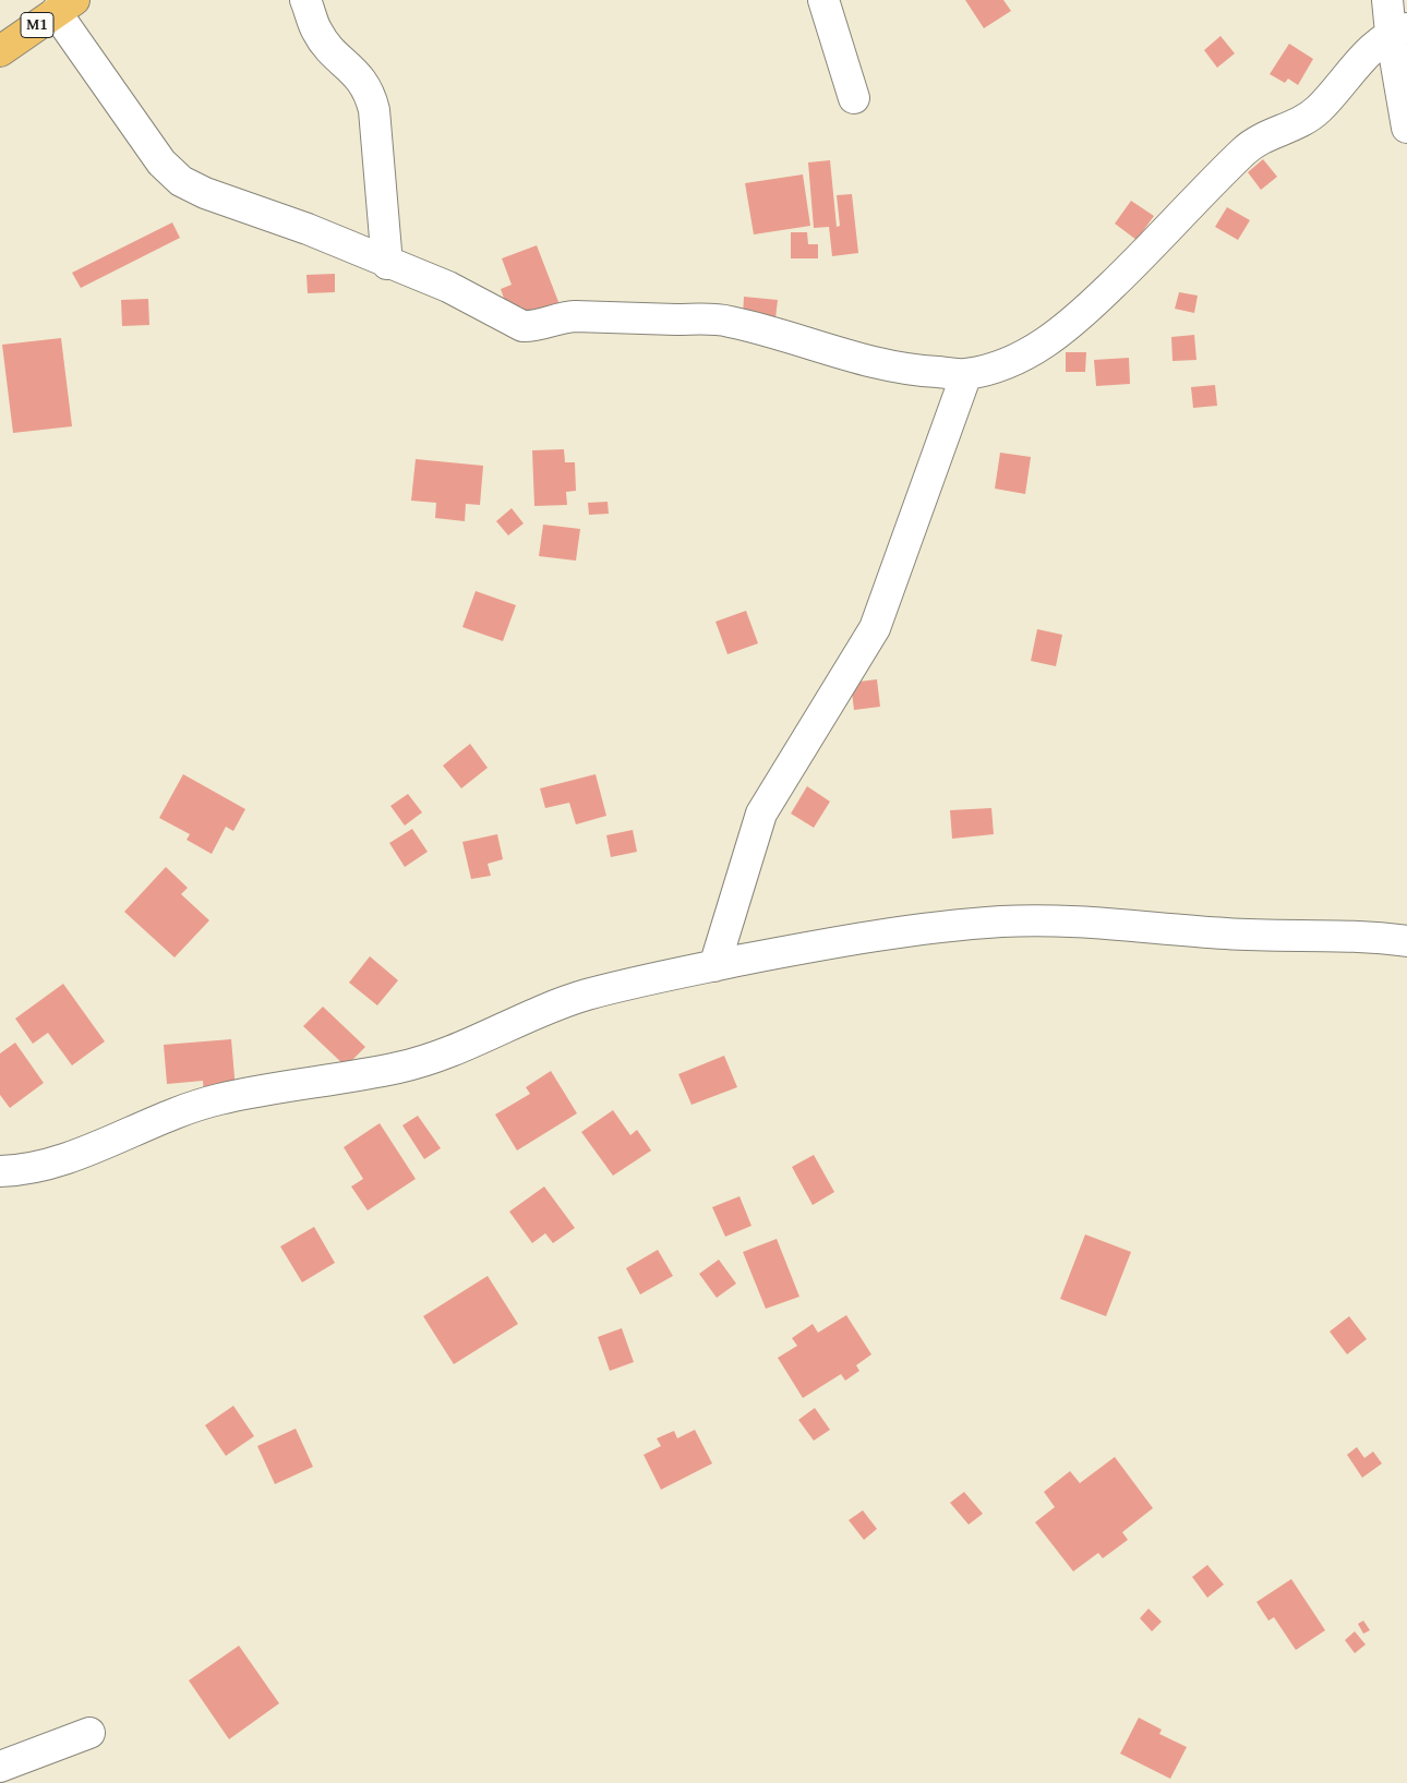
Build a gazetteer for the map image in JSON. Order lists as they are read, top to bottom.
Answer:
{
  "streets": {
    "highway": ["M1"]
  }
}
